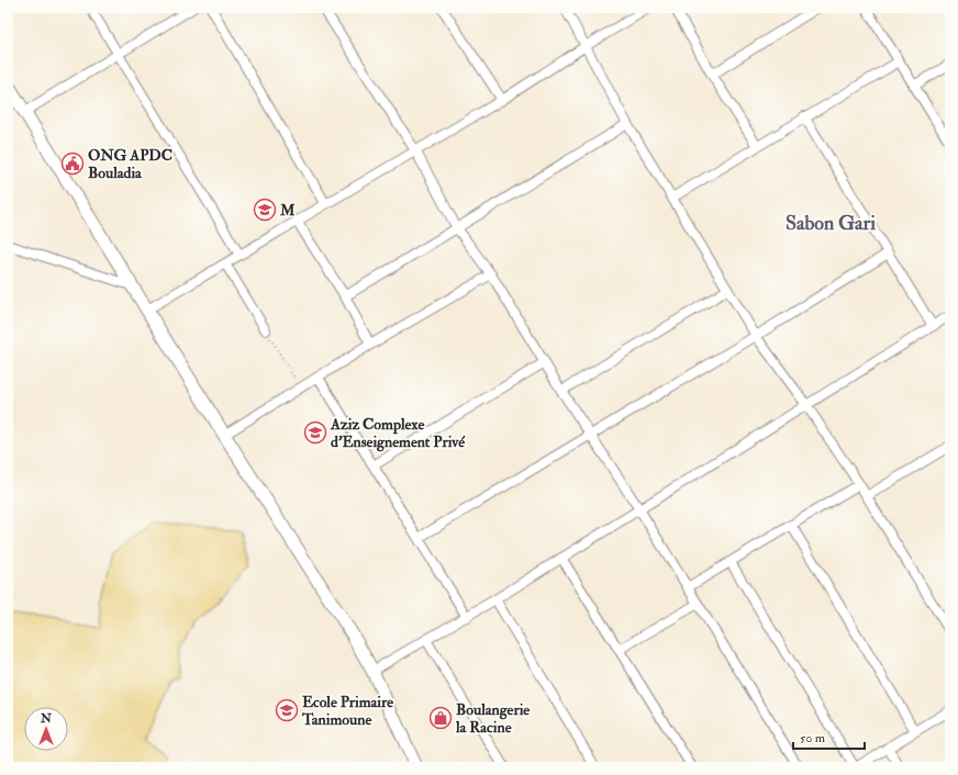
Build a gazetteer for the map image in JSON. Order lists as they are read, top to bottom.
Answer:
{
  "districts": ["Sabon Gari"],
  "places": {
    "public building": ["ONG APDC Bouladia"],
    "school or university": ["M", "Aziz Complexe d'Enseignement Privé", "Ecole Primaire Tanimoune"],
    "shop": ["Boulangerie la Racine"]
  },
  "scale_bar": "50 m",
  "north": "top"
}
